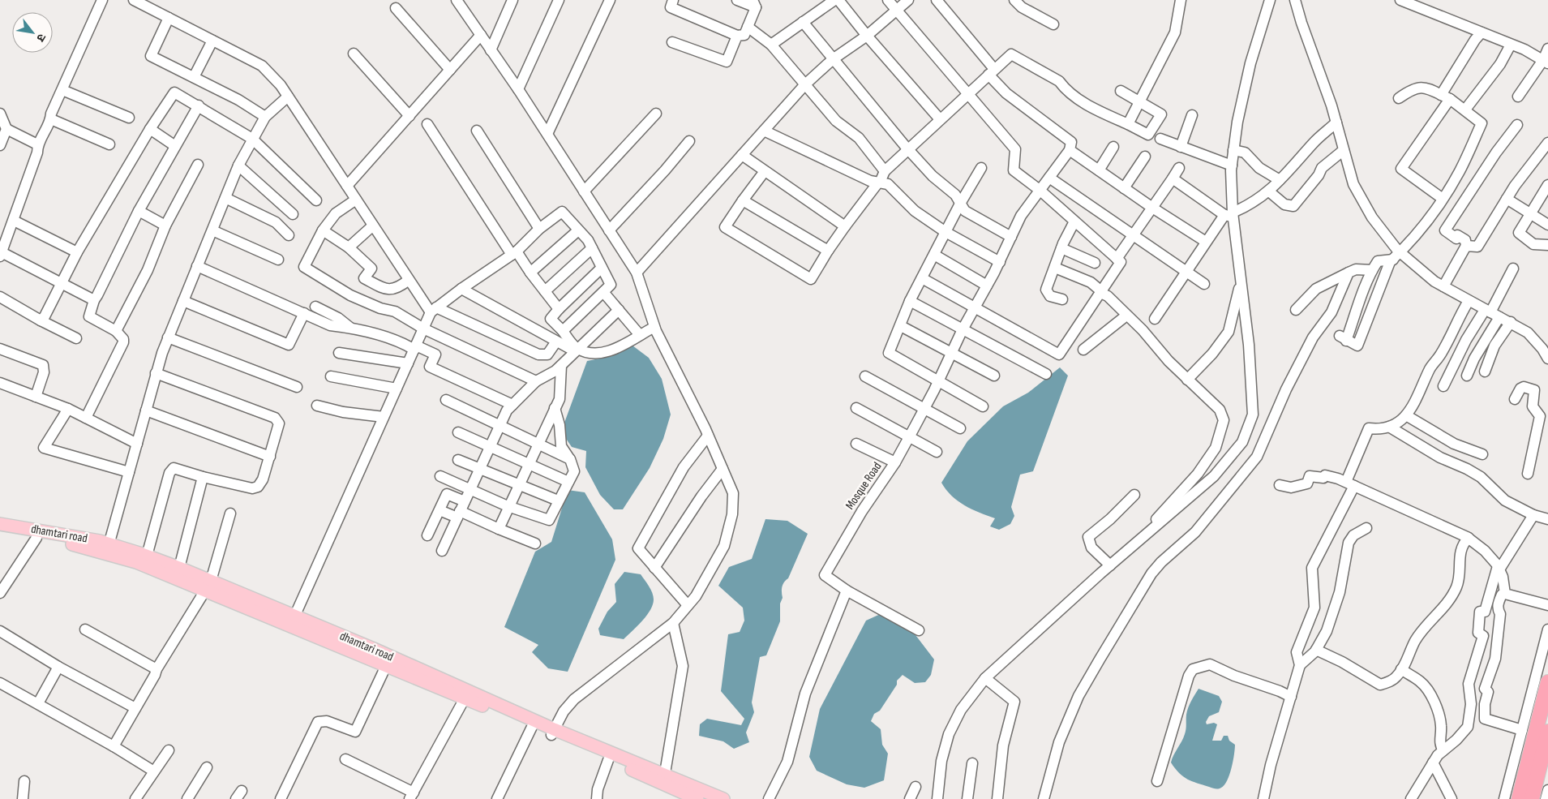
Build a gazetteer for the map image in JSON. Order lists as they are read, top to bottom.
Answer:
{
  "streets": {
    "main road": ["dhamtari road"],
    "street": ["Mosque Road"]
  },
  "north": "bottom right"
}
